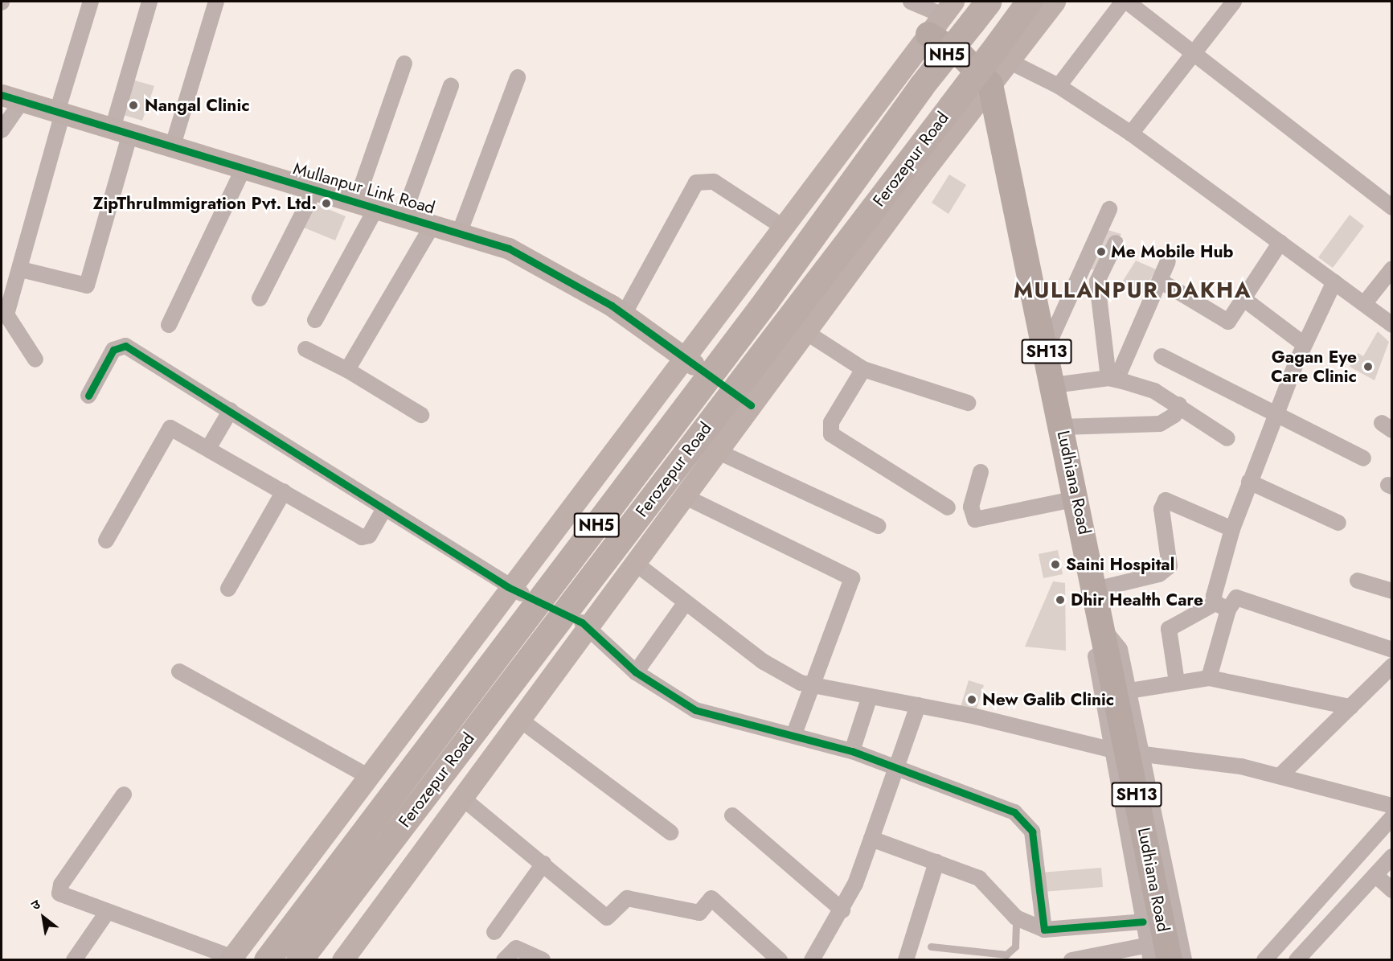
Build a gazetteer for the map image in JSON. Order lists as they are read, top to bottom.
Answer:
{
  "streets": {
    "highway": ["NH5", "Ferozepur Road"],
    "main road": ["Mullanpur Link Road", "SH13", "Ludhiana Road"]
  },
  "districts": ["MULLANPUR DAKHA"],
  "places": [
    "Nangal Clinic",
    "ZipThruImmigration Pvt. Ltd.",
    "Me Mobile Hub",
    "Gagan Eye Care Clinic",
    "Saini Hospital",
    "Dhir Health Care",
    "New Galib Clinic"
  ],
  "north": "top left"
}
